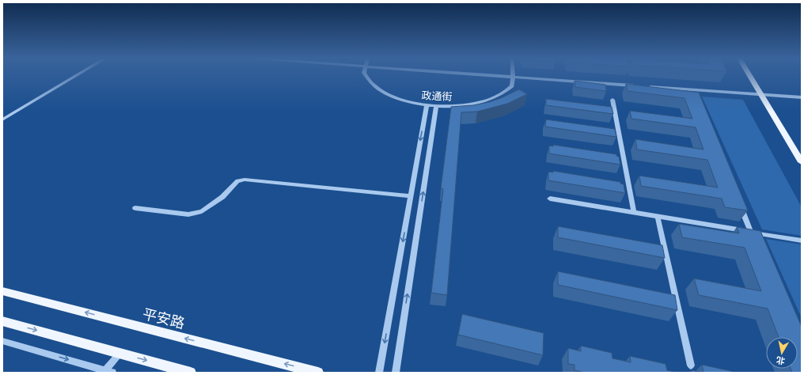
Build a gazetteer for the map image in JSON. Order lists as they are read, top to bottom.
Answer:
{
  "streets": {
    "main road": ["平安路"],
    "street": ["政通街"]
  },
  "north": "bottom"
}
